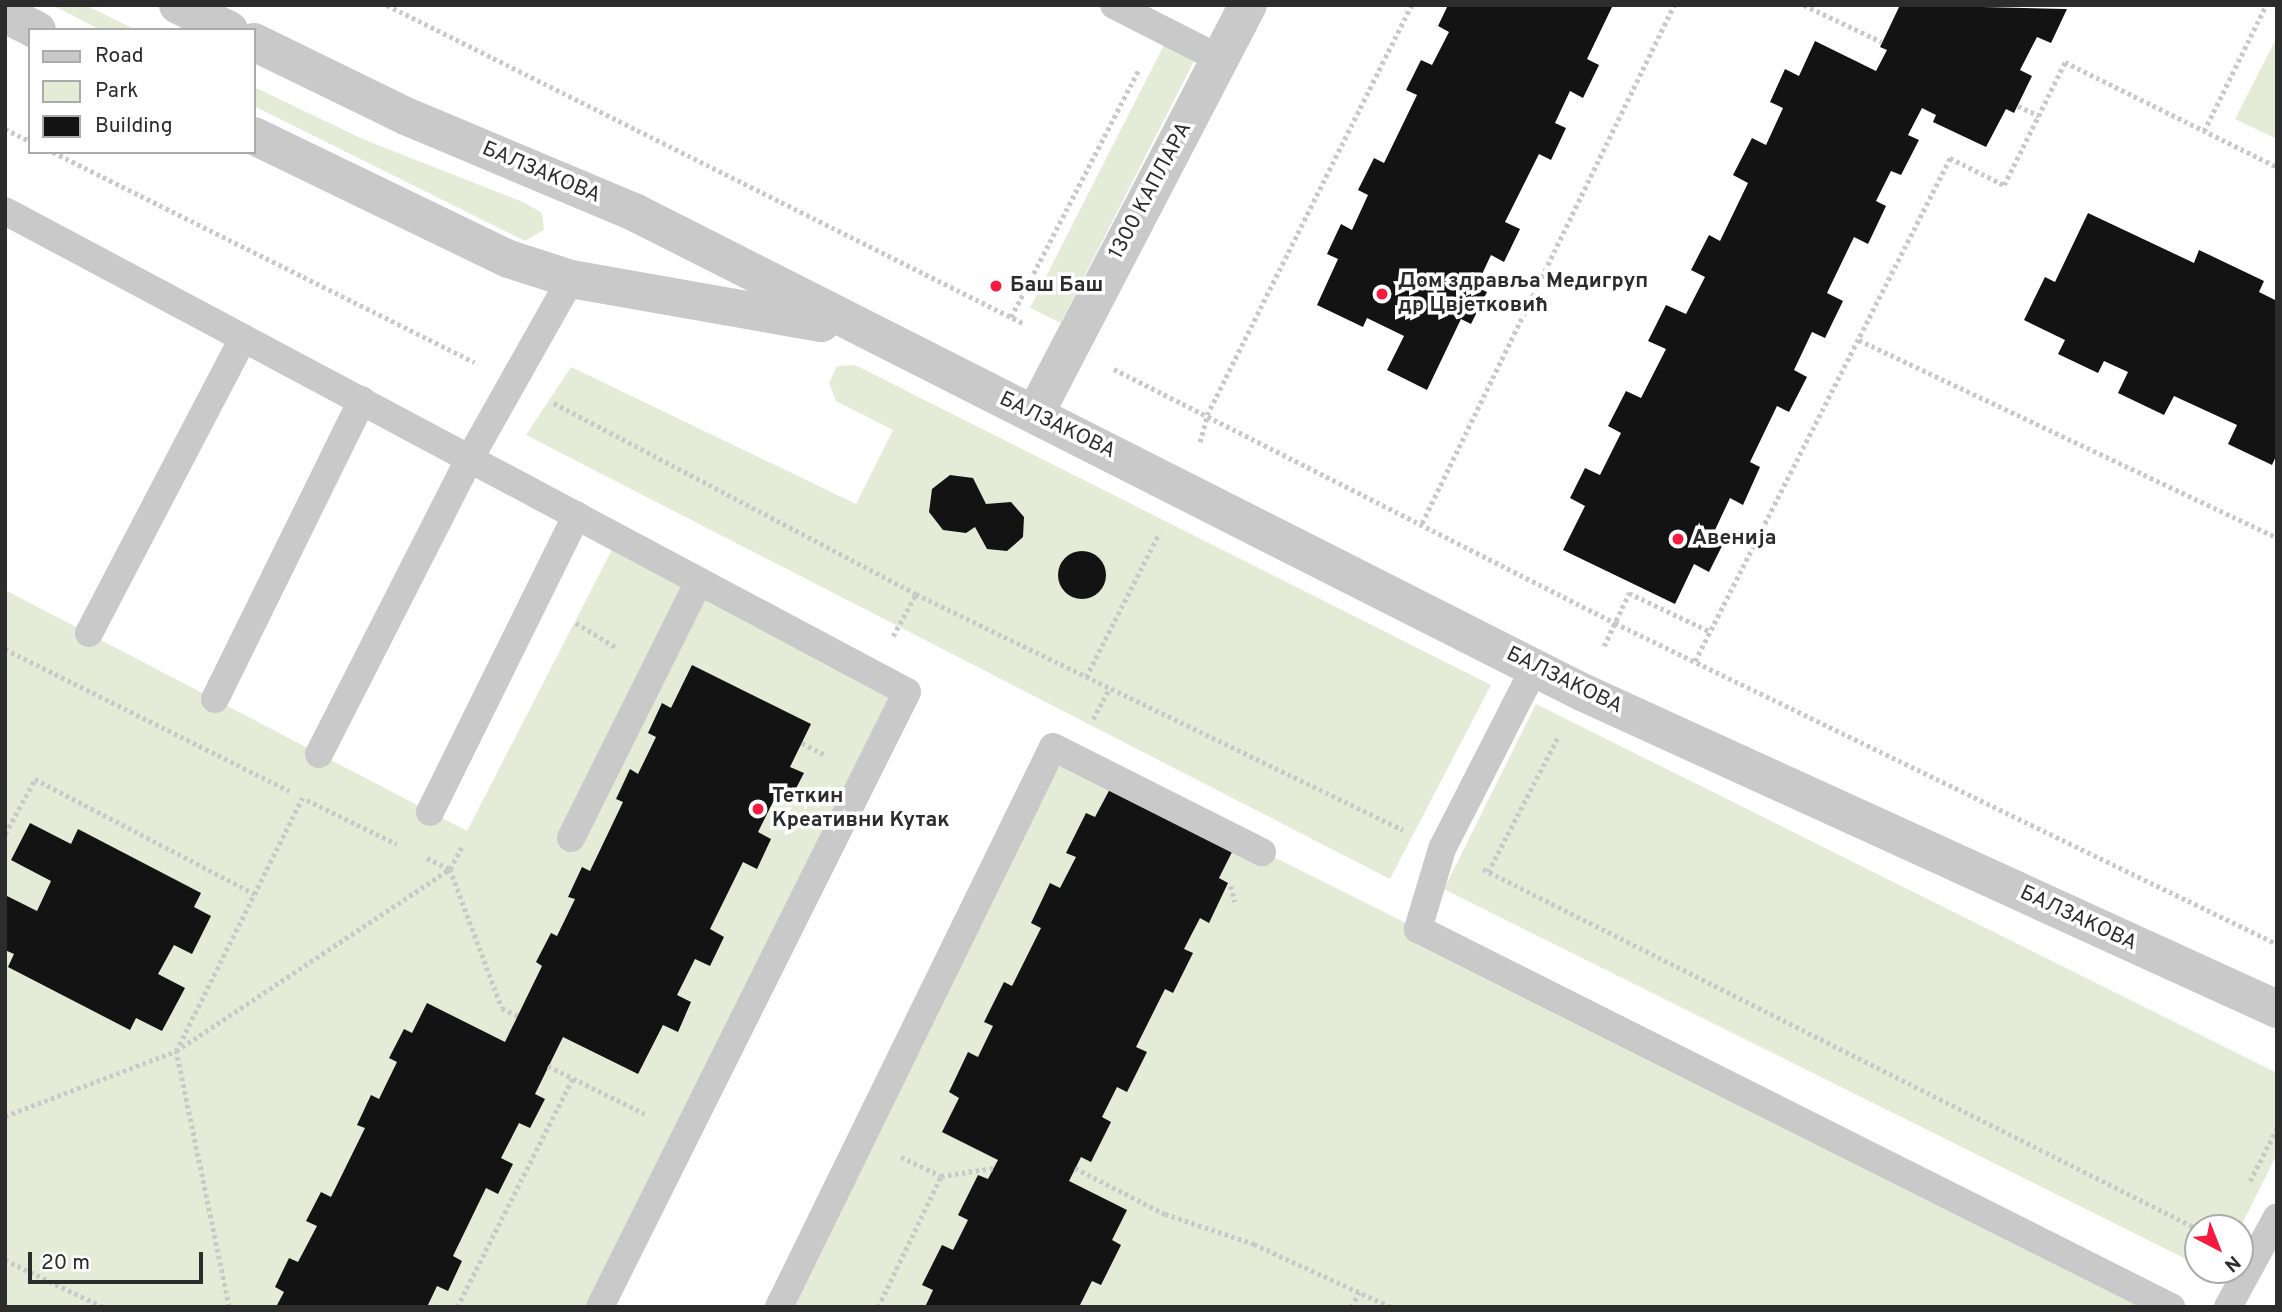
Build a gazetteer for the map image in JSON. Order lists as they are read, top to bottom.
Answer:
{
  "streets": {
    "street": ["БАЛЗАКОВА", "1300 КАПЛАРА"]
  },
  "crossings": [
    ["БАЛЗАКОВА", "1300 КАПЛАРА"]
  ],
  "places": [
    "Баш Баш",
    "Дом здравља Медигруп др Цвјетковић",
    "Авенија",
    "Теткин Креативни Кутак"
  ],
  "legend": ["Road", "Park", "Building"],
  "scale_bar": "20 m",
  "north": "bottom right"
}
